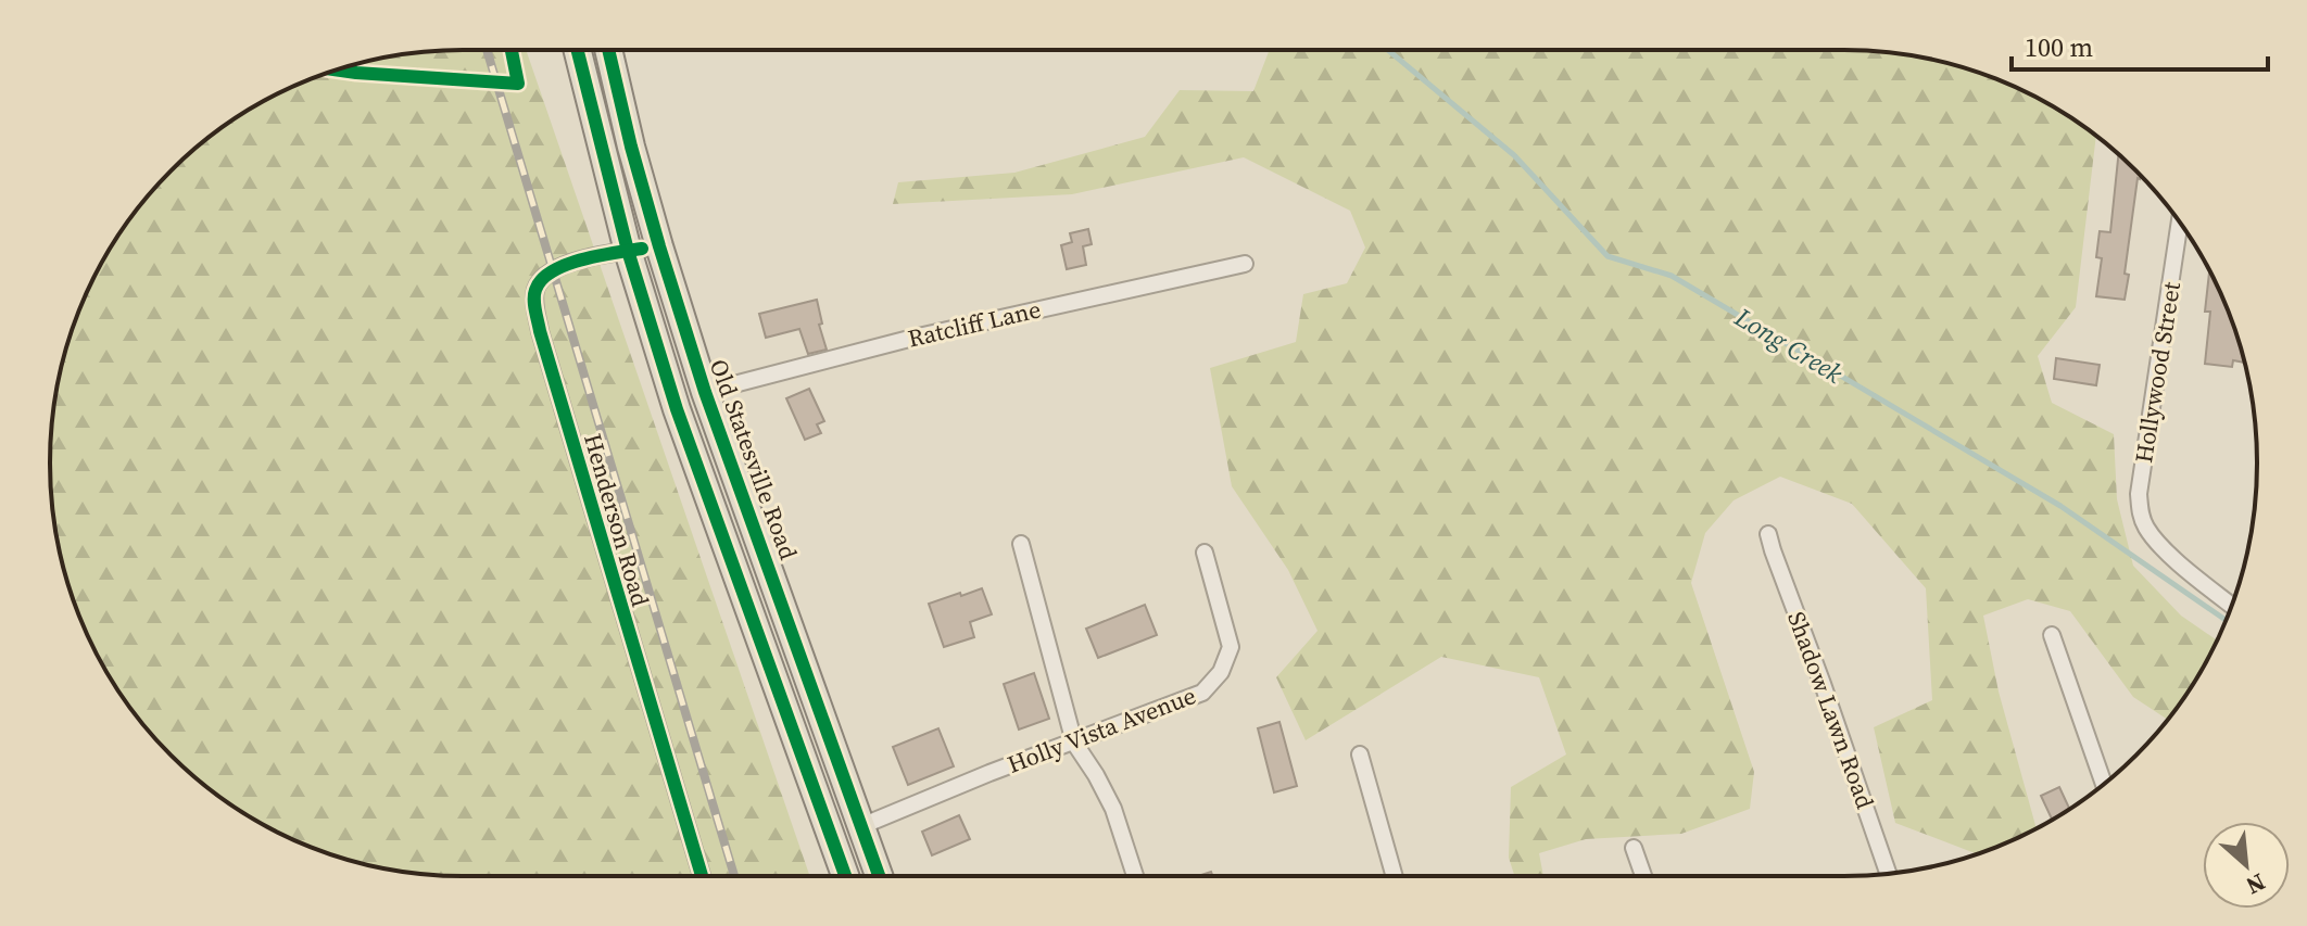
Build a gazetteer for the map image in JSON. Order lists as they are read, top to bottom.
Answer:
{
  "streets": {
    "main road": ["Old Statesville Road"],
    "street": [
      "Ratcliff Lane",
      "Hollywood Street",
      "Henderson Road",
      "Shadow Lawn Road",
      "Holly Vista Avenue"
    ]
  },
  "crossings": [
    ["Ratcliff Lane", "Old Statesville Road"],
    ["Old Statesville Road", "Henderson Road"],
    ["Old Statesville Road", "Holly Vista Avenue"]
  ],
  "water": ["Long Creek"],
  "scale_bar": "100 m",
  "north": "bottom right"
}
